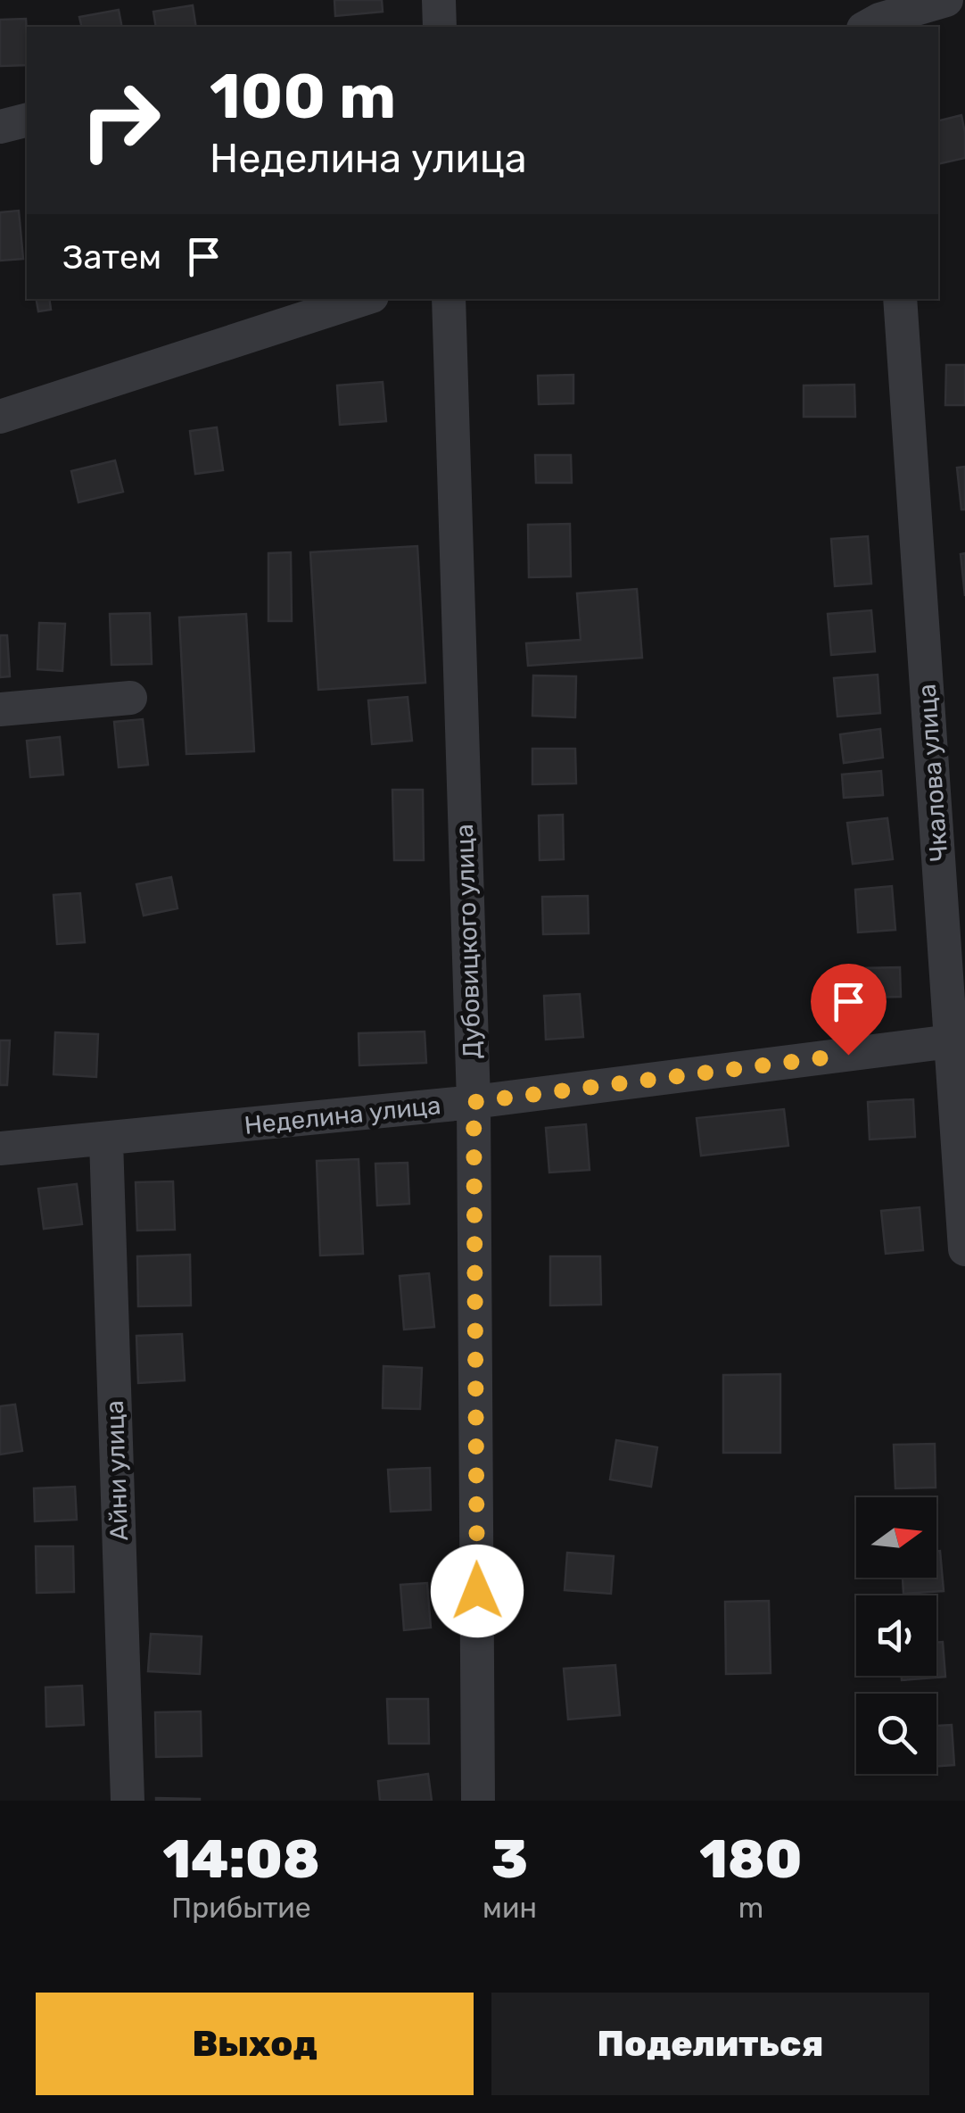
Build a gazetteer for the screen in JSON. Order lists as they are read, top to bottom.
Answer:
{
  "streets": {
    "street": [
      "Чкалова улица",
      "Дубовицкого улица",
      "Неделина улица",
      "Айни улица"
    ]
  },
  "crossings": [
    ["Чкалова улица", "Неделина улица"],
    ["Дубовицкого улица", "Неделина улица"],
    ["Неделина улица", "Айни улица"]
  ],
  "north": "right",
  "page": {
    "turn": ["100 m", "Неделина улица"],
    "then": "Затем",
    "eta": [
      "14:08",
      "Прибытие",
      "3",
      "мин",
      "180",
      "m"
    ],
    "buttons": ["Выход", "Поделиться"]
  }
}
